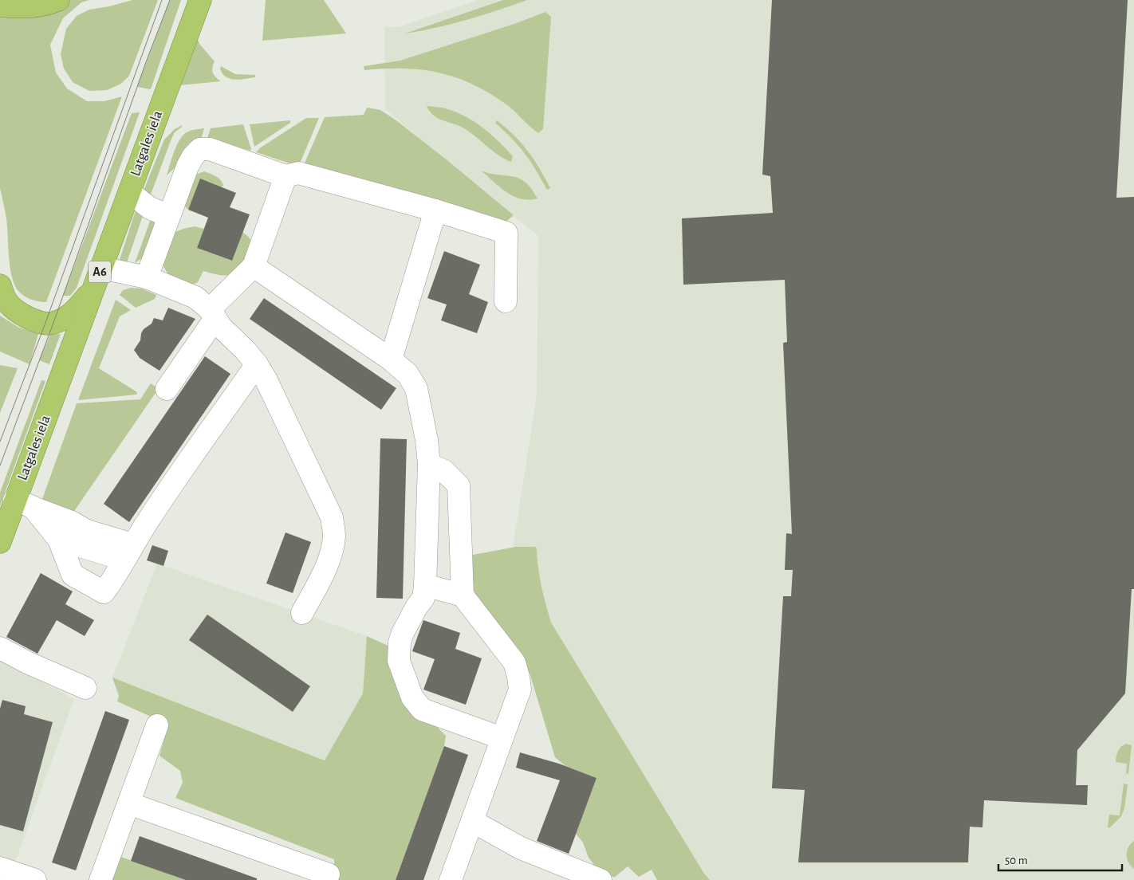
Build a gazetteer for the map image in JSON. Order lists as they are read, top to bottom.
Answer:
{
  "streets": {
    "highway": ["Latgales iela", "A6"]
  },
  "scale_bar": "50 m"
}
